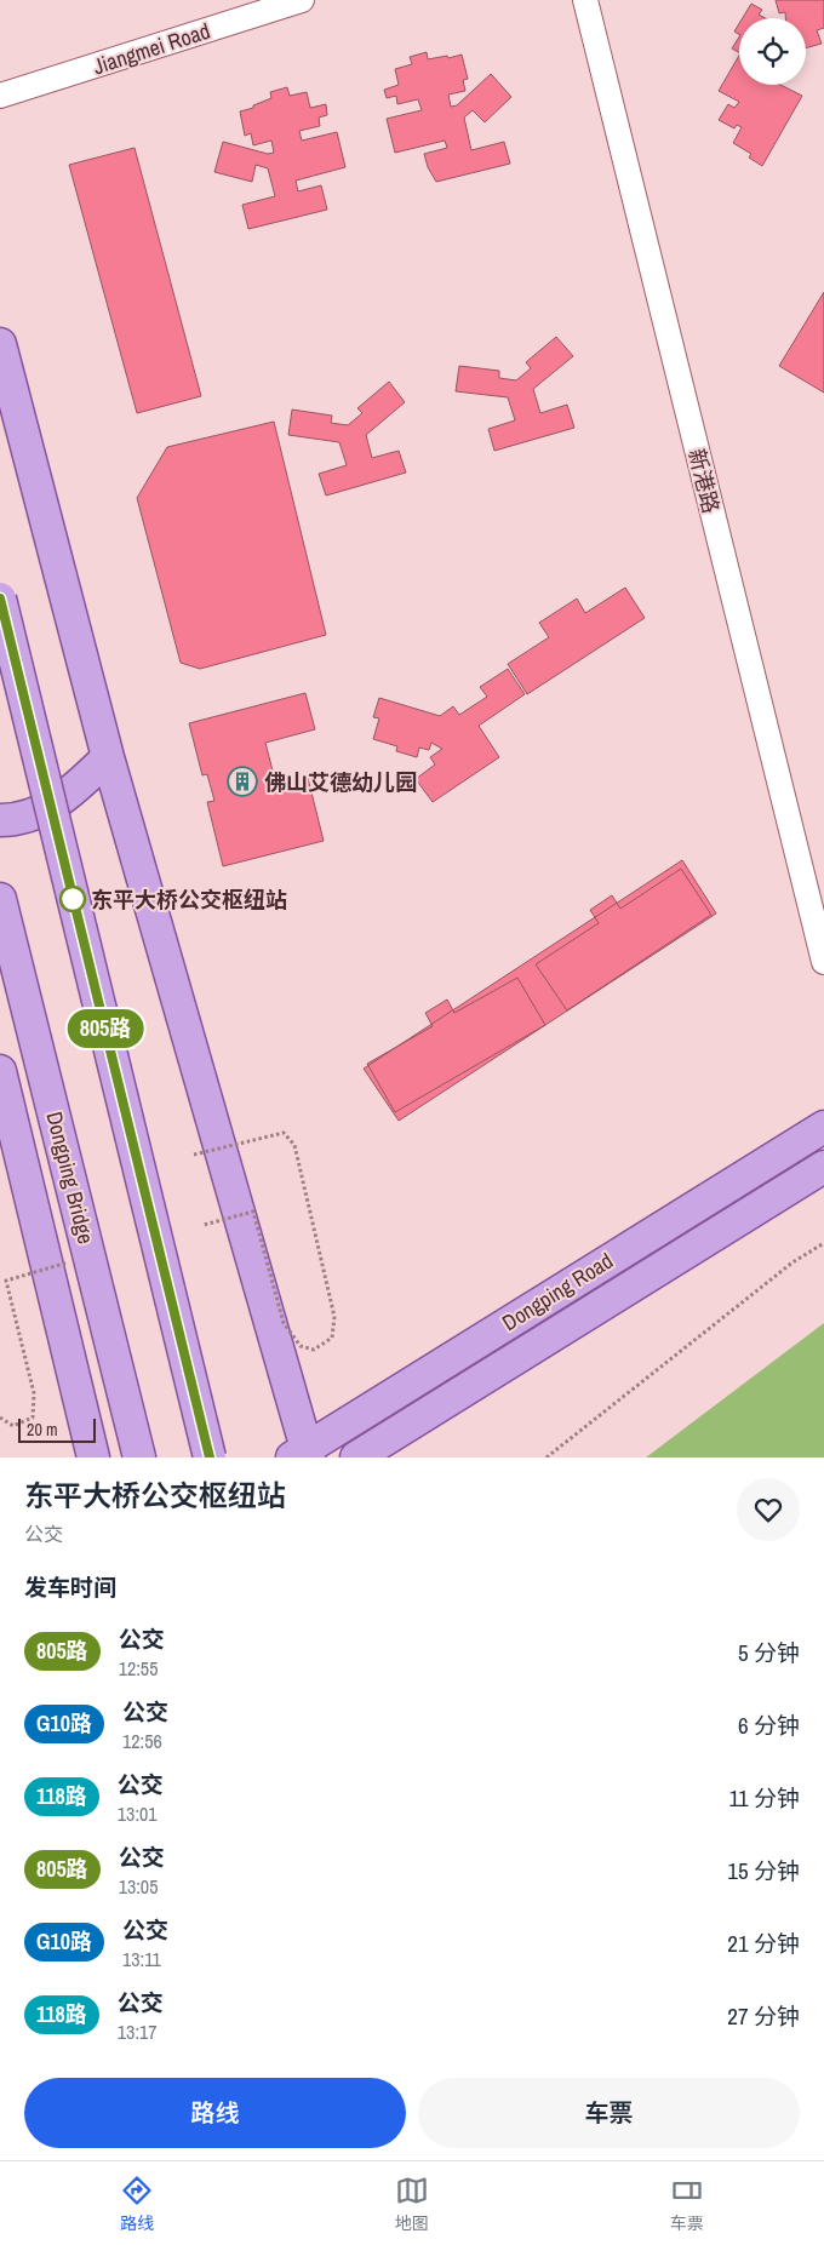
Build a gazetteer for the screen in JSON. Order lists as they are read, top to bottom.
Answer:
{
  "streets": {
    "main road": ["Dongping Bridge", "Dongping Road"],
    "street": ["Jiangmei Road", "新港路"]
  },
  "places": {
    "building": ["佛山艾德幼儿园"],
    "other": ["东平大桥公交枢纽站"]
  },
  "lines": ["bus line 805路"],
  "scale_bar": "20 m",
  "page": {
    "on_map": "805路",
    "scale": "20 m",
    "heading": [
      ["东平大桥公交枢纽站", "公交"],
      "发车时间"
    ],
    "list": [
      {
        "mark": "805路",
        "name": "公交",
        "note": "12:55",
        "value": "5 分钟"
      },
      {
        "mark": "G10路",
        "name": "公交",
        "note": "12:56",
        "value": "6 分钟"
      },
      {
        "mark": "118路",
        "name": "公交",
        "note": "13:01",
        "value": "11 分钟"
      },
      {
        "mark": "805路",
        "name": "公交",
        "note": "13:05",
        "value": "15 分钟"
      },
      {
        "mark": "G10路",
        "name": "公交",
        "note": "13:11",
        "value": "21 分钟"
      },
      {
        "mark": "118路",
        "name": "公交",
        "note": "13:17",
        "value": "27 分钟"
      }
    ],
    "buttons": ["路线", "车票"],
    "tabs": ["路线", "地图", "车票"]
  }
}
